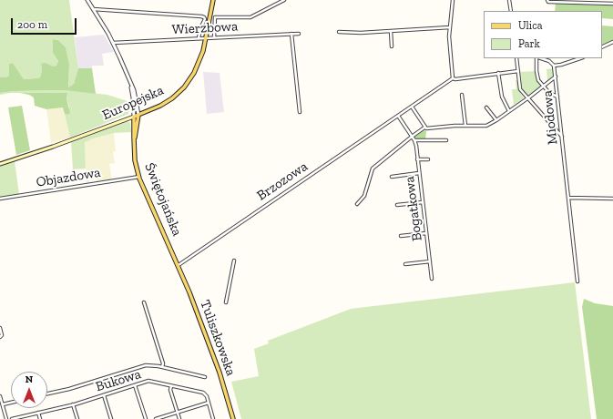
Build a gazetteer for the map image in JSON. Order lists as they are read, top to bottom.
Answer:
{
  "streets": {
    "main road": ["Europejska", "Świętojańska", "Tuliszkowska"],
    "street": [
      "Wierzbowa",
      "Miodowa",
      "Objazdowa",
      "Brzozowa",
      "Bogatkowa",
      "Bukowa"
    ]
  },
  "crossings": [
    ["Wierzbowa", "Europejska"],
    ["Wierzbowa", "Świętojańska"],
    ["Europejska", "Świętojańska"],
    ["Objazdowa", "Świętojańska"],
    ["Brzozowa", "Świętojańska"],
    ["Brzozowa", "Tuliszkowska"],
    ["Świętojańska", "Tuliszkowska"]
  ],
  "legend": ["Ulica", "Park"],
  "scale_bar": "200 m",
  "north": "top"
}
